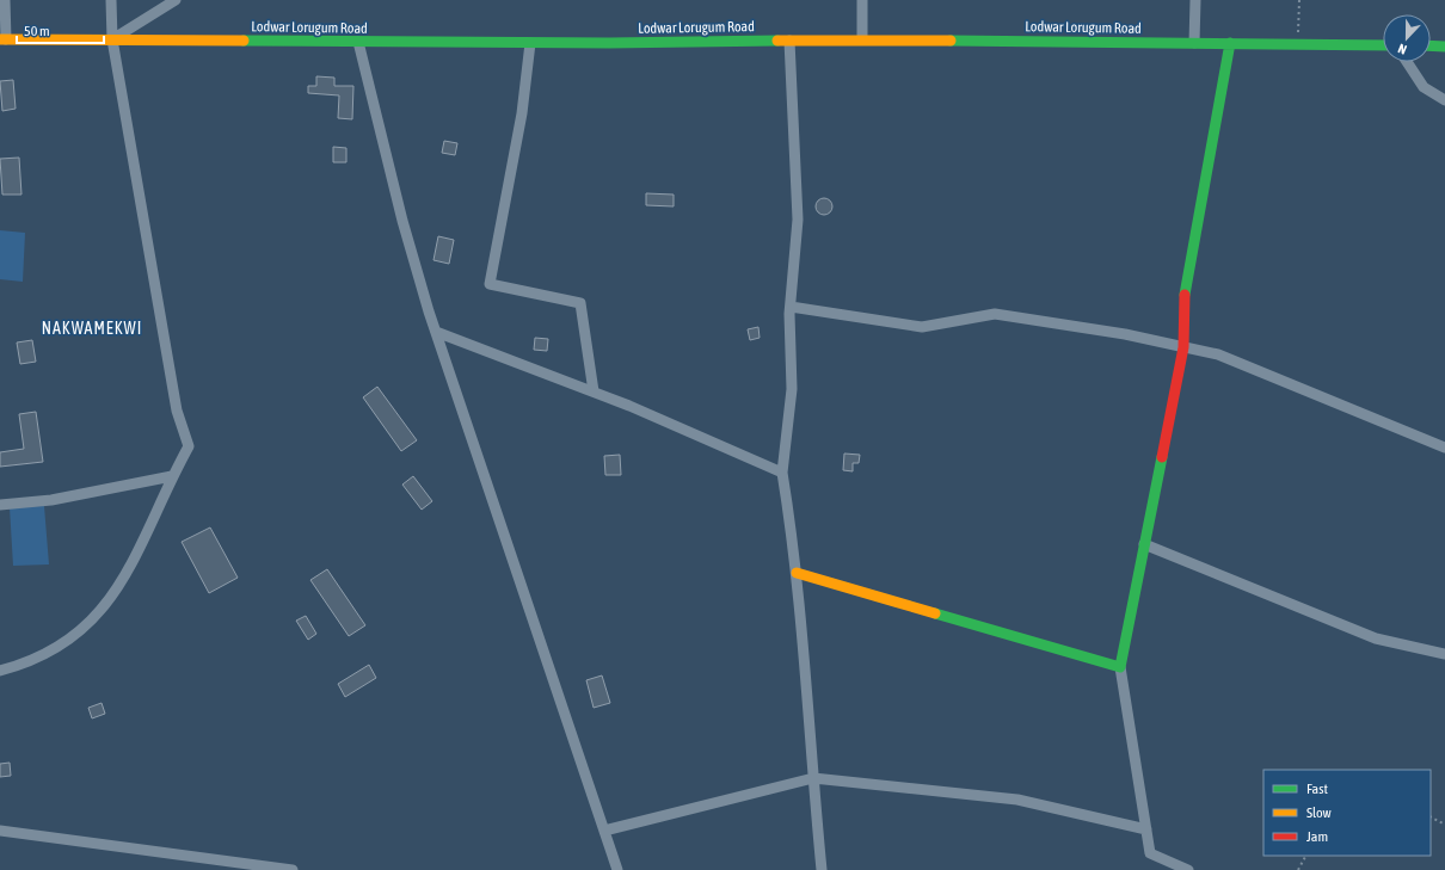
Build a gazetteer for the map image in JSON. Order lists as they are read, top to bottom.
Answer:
{
  "streets": {
    "main road": ["Lodwar Lorugum Road"]
  },
  "districts": ["NAKWAMEKWI"],
  "legend": ["Fast", "Slow", "Jam"],
  "scale_bar": "50 m",
  "north": "bottom"
}
